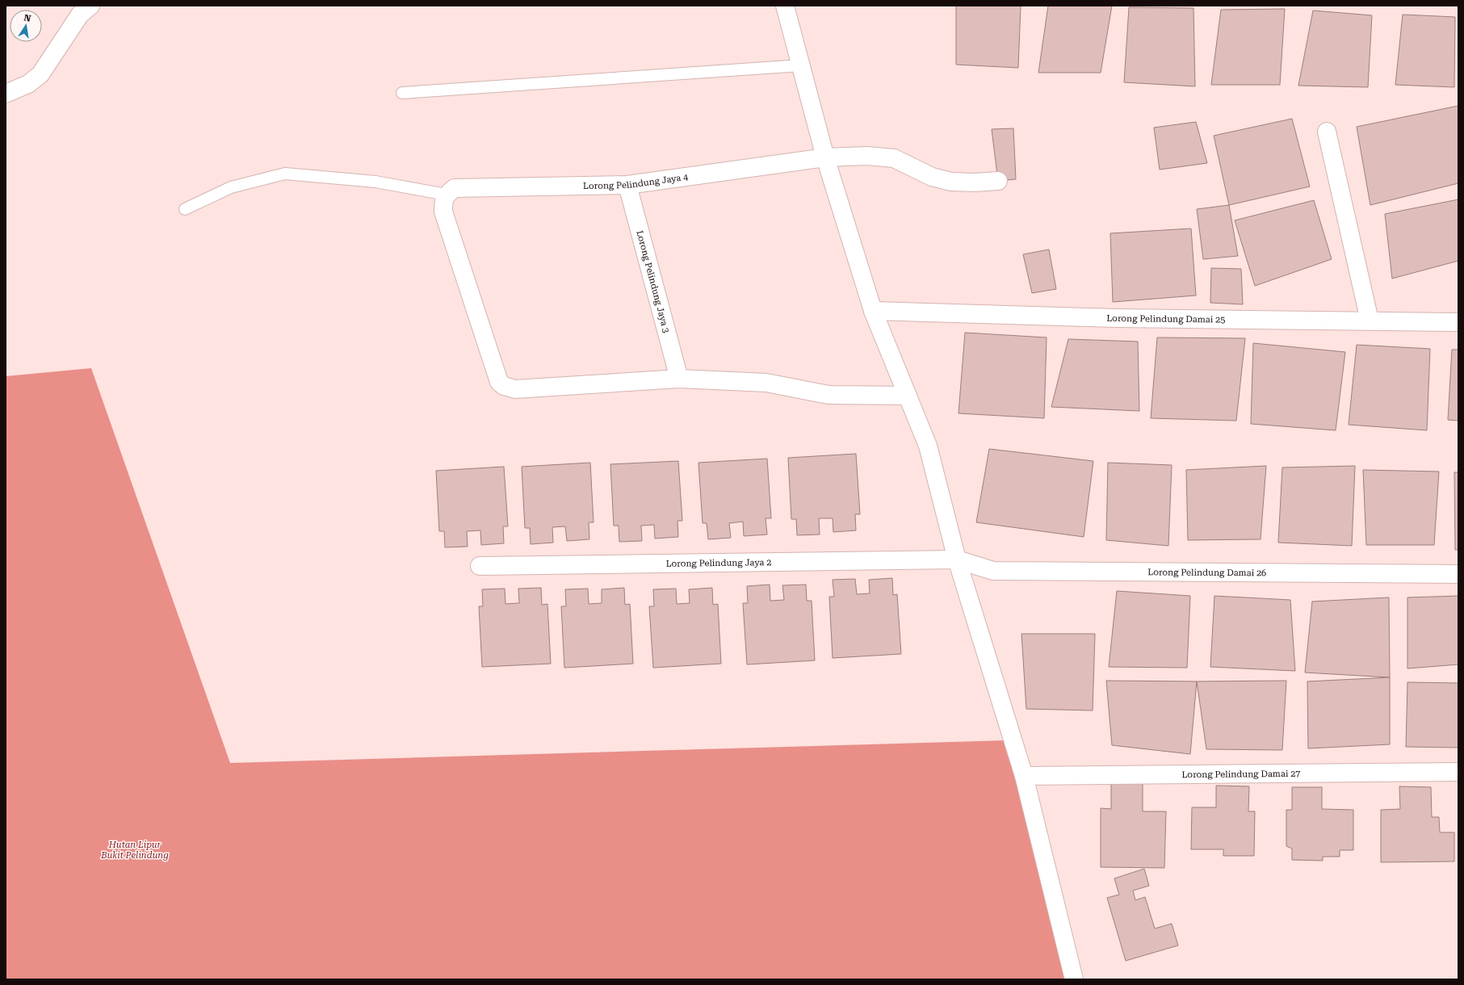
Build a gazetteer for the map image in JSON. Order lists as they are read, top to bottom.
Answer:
{
  "streets": {
    "street": [
      "Lorong Pelindung Jaya 4",
      "Lorong Pelindung Jaya 3",
      "Lorong Pelindung Damai 25",
      "Lorong Pelindung Jaya 2",
      "Lorong Pelindung Damai 26",
      "Lorong Pelindung Damai 27"
    ]
  },
  "crossings": [
    ["Lorong Pelindung Jaya 4", "Lorong Pelindung Jaya 3"],
    ["Lorong Pelindung Jaya 2", "Lorong Pelindung Damai 26"]
  ],
  "parks": ["Hutan Lipur Bukit Pelindung"],
  "north": "top"
}
